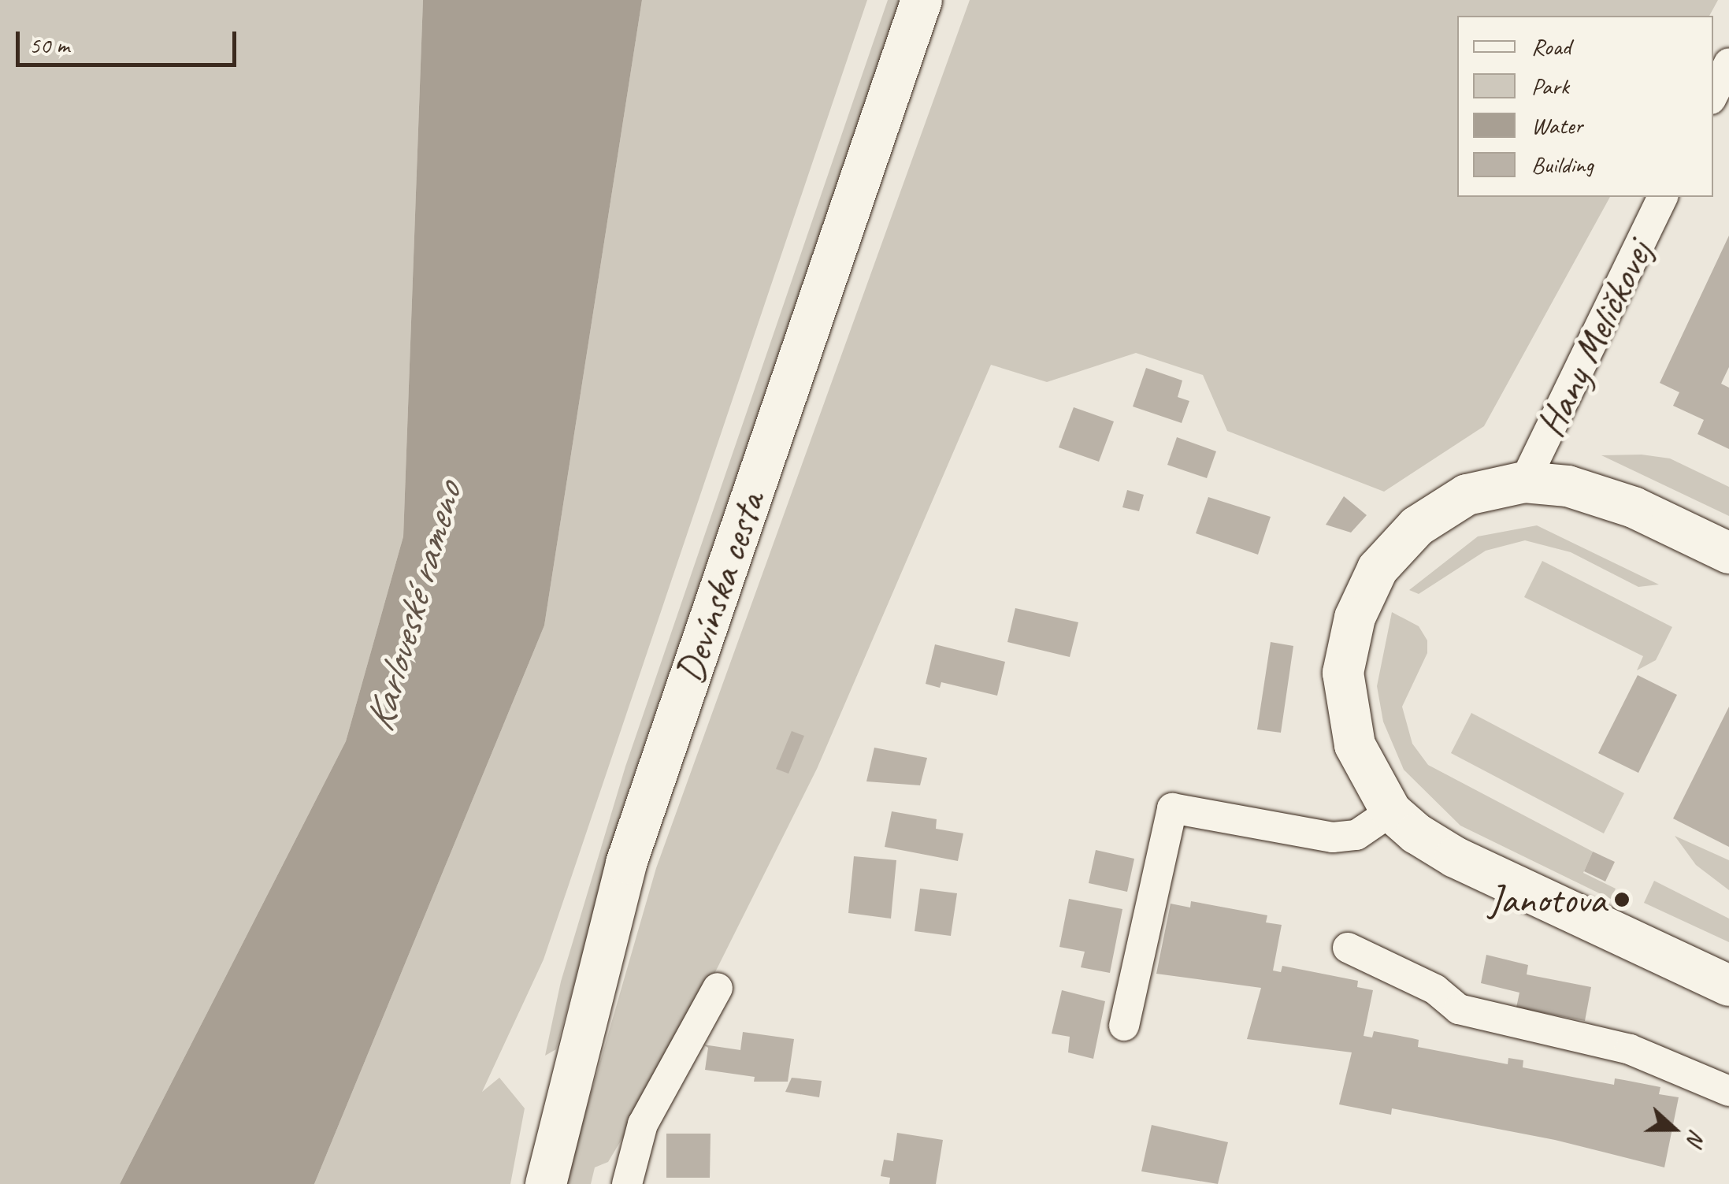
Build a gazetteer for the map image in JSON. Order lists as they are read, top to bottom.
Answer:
{
  "streets": {
    "street": ["Hany Meličkovej", "Devínska cesta"]
  },
  "water": ["Karloveské rameno"],
  "places": ["Janotova"],
  "legend": [
    "Road",
    "Park",
    "Water",
    "Building"
  ],
  "scale_bar": "50 m",
  "north": "right"
}
